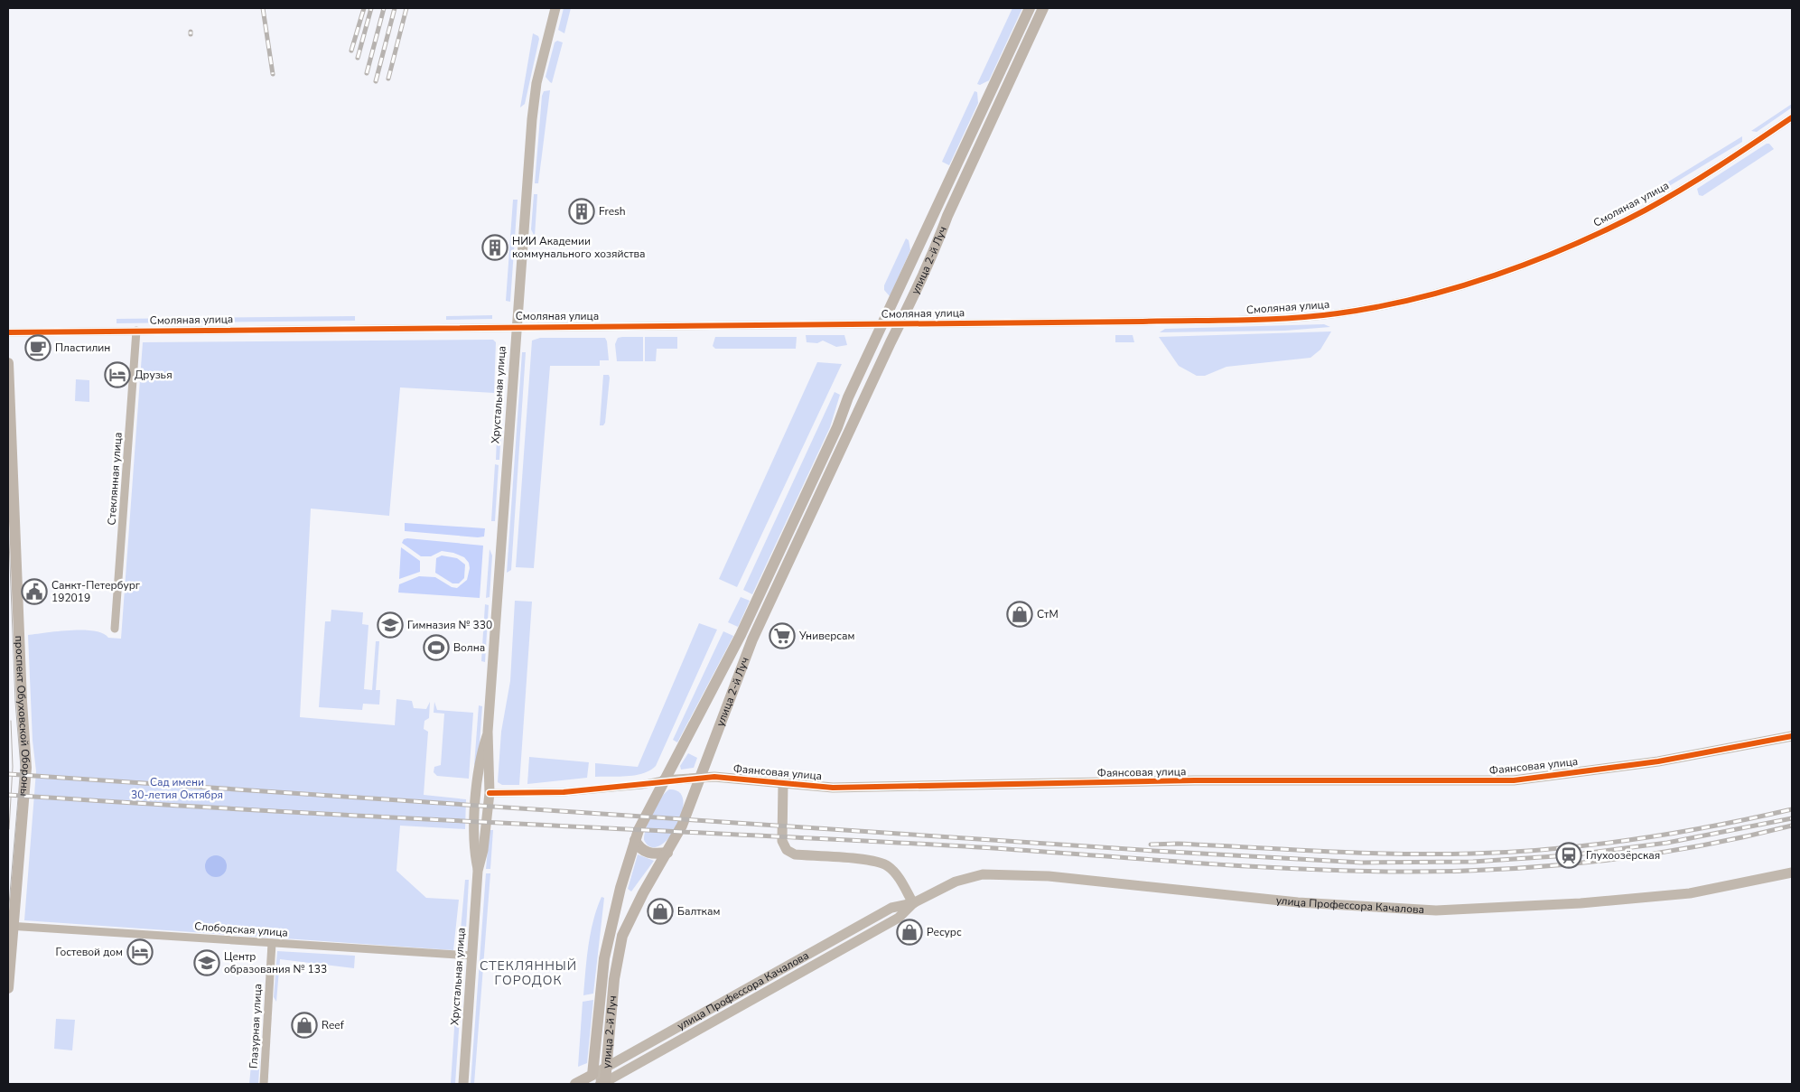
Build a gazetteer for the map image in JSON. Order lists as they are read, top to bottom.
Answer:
{
  "streets": {
    "main road": ["улица 2-й Луч", "проспект Обуховской Обороны", "улица Профессора Качалова"],
    "street": [
      "Смоляная улица",
      "Хрустальная улица",
      "Стеклянная улица",
      "Фаянсовая улица",
      "Слободская улица",
      "Глазурная улица"
    ]
  },
  "crossings": [
    ["Смоляная улица", "улица 2-й Луч"],
    ["Смоляная улица", "Хрустальная улица"],
    ["Смоляная улица", "Стеклянная улица"],
    ["улица 2-й Луч", "Фаянсовая улица"],
    ["улица 2-й Луч", "улица Профессора Качалова"],
    ["Хрустальная улица", "Фаянсовая улица"],
    ["Хрустальная улица", "Слободская улица"],
    ["проспект Обуховской Обороны", "Слободская улица"],
    ["Слободская улица", "Глазурная улица"]
  ],
  "districts": ["СТЕКЛЯННЫЙ ГОРОДОК"],
  "parks": ["Сад имени 30-летия Октября"],
  "places": {
    "building": ["Fresh", "НИИ Академии коммунального хозяйства"],
    "cafe": ["Пластилин"],
    "hotel": ["Друзья", "Гостевой дом"],
    "public building": ["Санкт-Петербург 192019"],
    "shop": [
      "СтМ",
      "Балткам",
      "Ресурс",
      "Reef"
    ],
    "school or university": ["Гимназия № 330", "Центр образования № 133"],
    "supermarket": ["Универсам"],
    "sports": ["Волна"],
    "station": ["Глухоозёрская"]
  }
}
